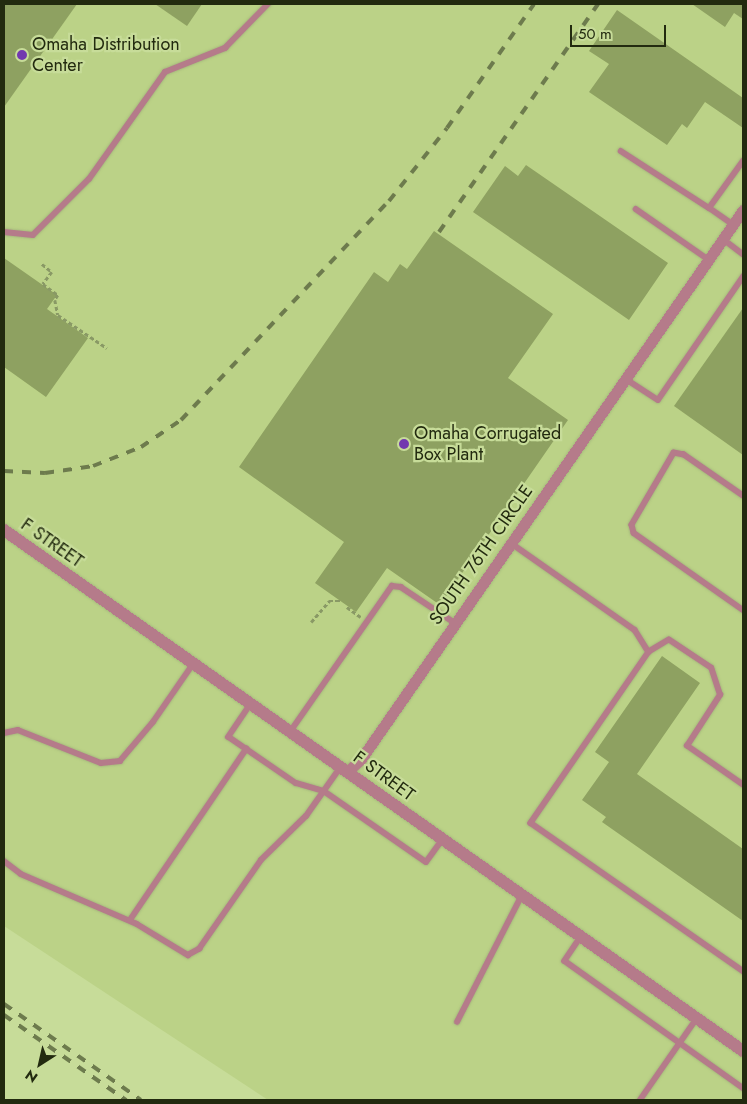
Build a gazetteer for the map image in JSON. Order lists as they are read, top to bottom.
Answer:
{
  "streets": {
    "street": ["F STREET", "SOUTH 76TH CIRCLE"]
  },
  "crossings": [
    ["F STREET", "SOUTH 76TH CIRCLE"]
  ],
  "places": ["Omaha Distribution Center", "Omaha Corrugated Box Plant"],
  "scale_bar": "50 m",
  "north": "bottom left"
}
